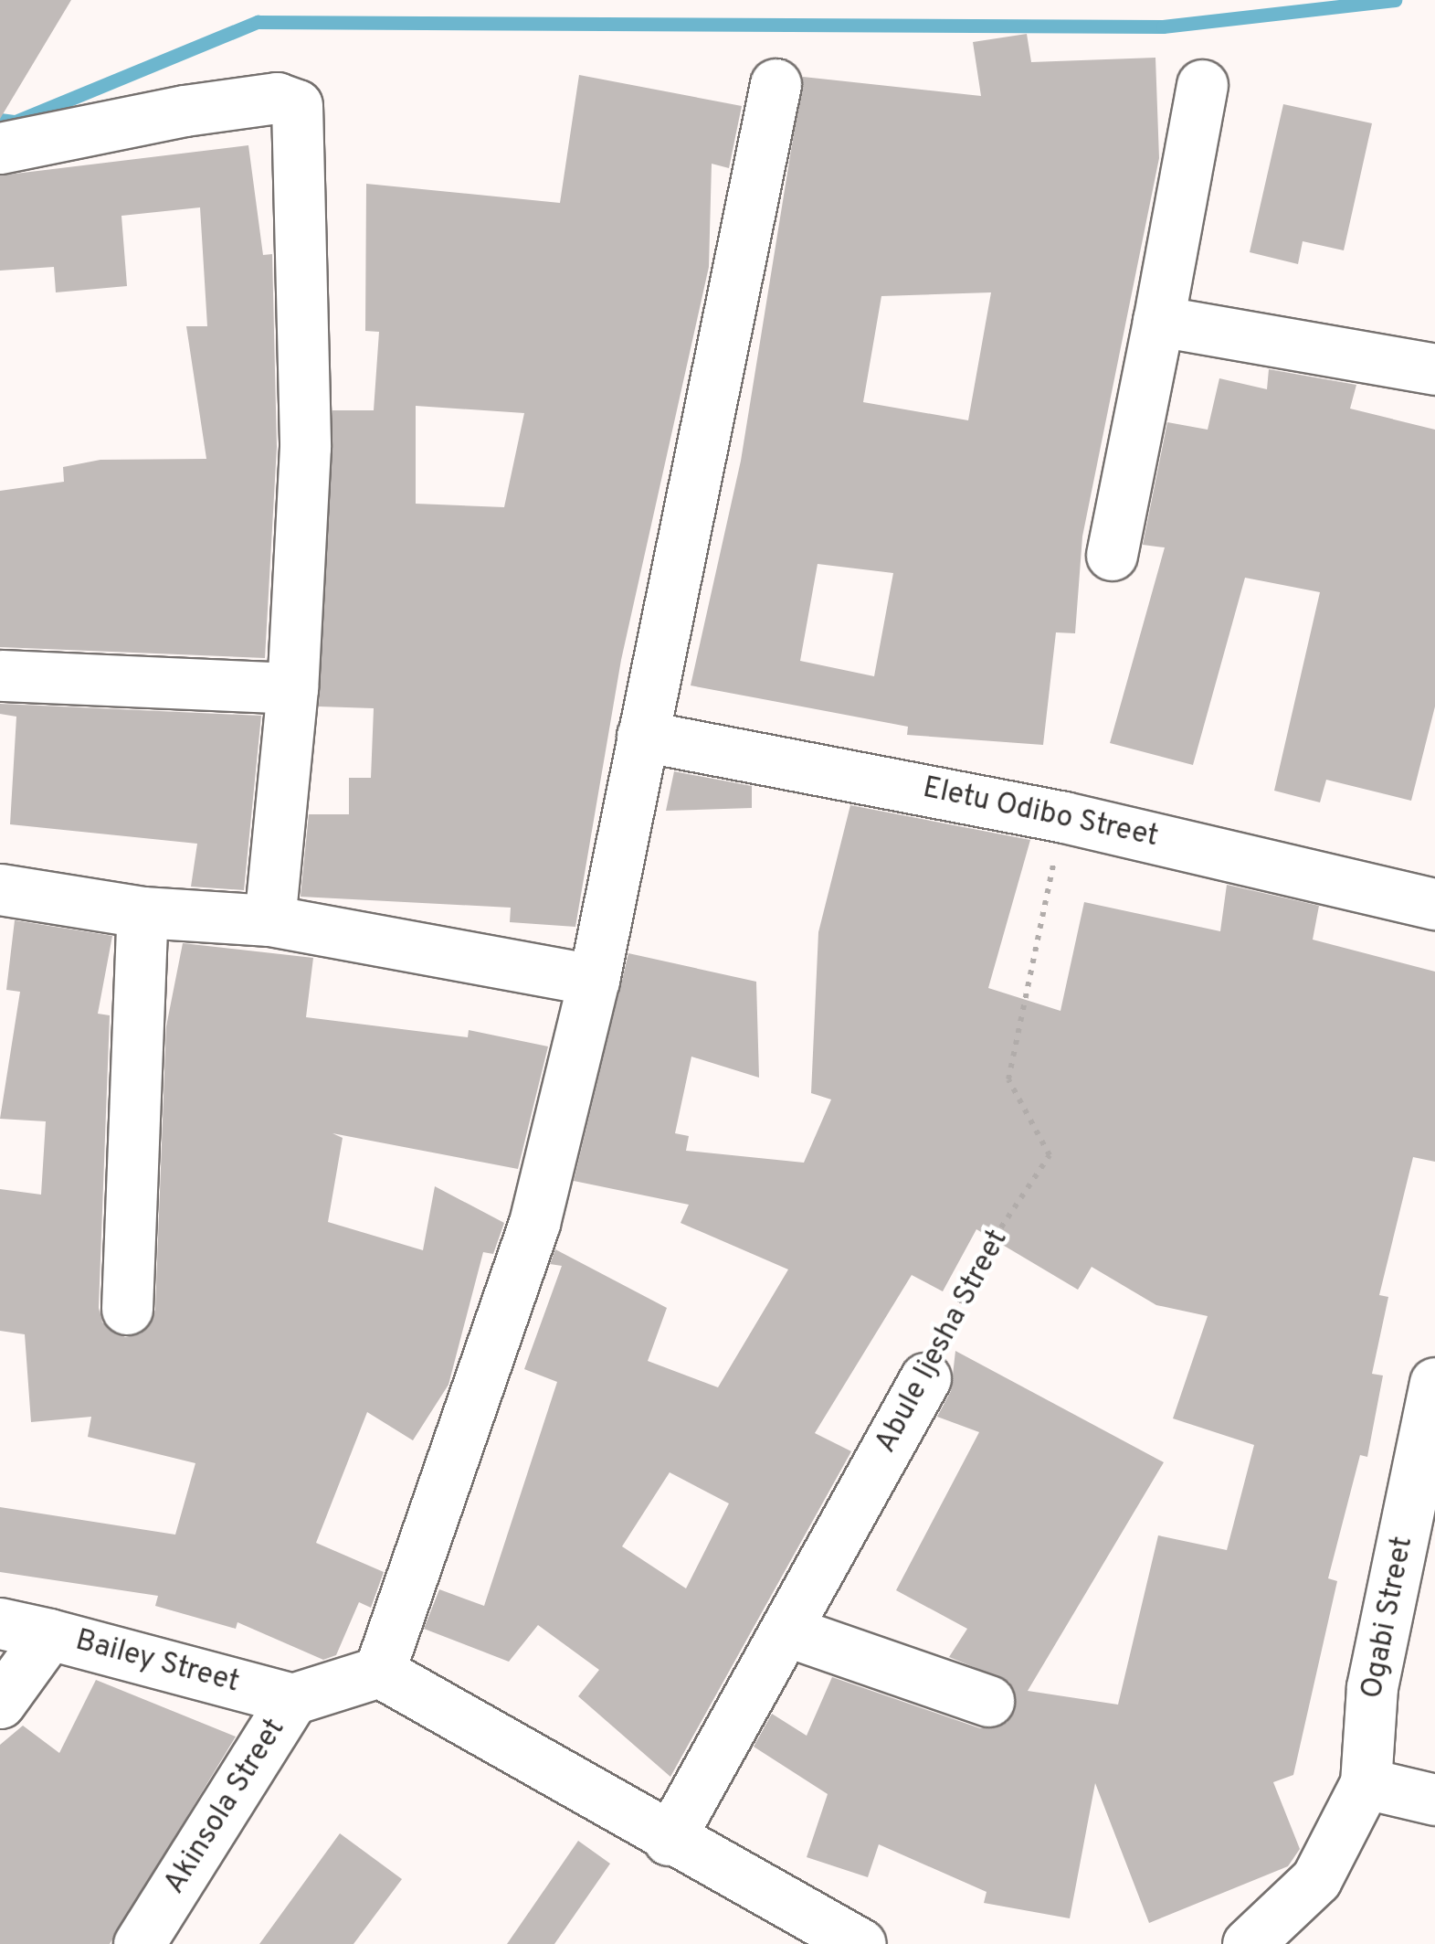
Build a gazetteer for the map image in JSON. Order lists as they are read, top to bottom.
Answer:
{
  "streets": {
    "street": [
      "Eletu Odibo Street",
      "Abule Ijesha Street",
      "Ogabi Street",
      "Bailey Street",
      "Akinsola Street"
    ]
  },
  "crossings": [
    ["Eletu Odibo Street", "Abule Ijesha Street"],
    ["Bailey Street", "Akinsola Street"]
  ]
}
